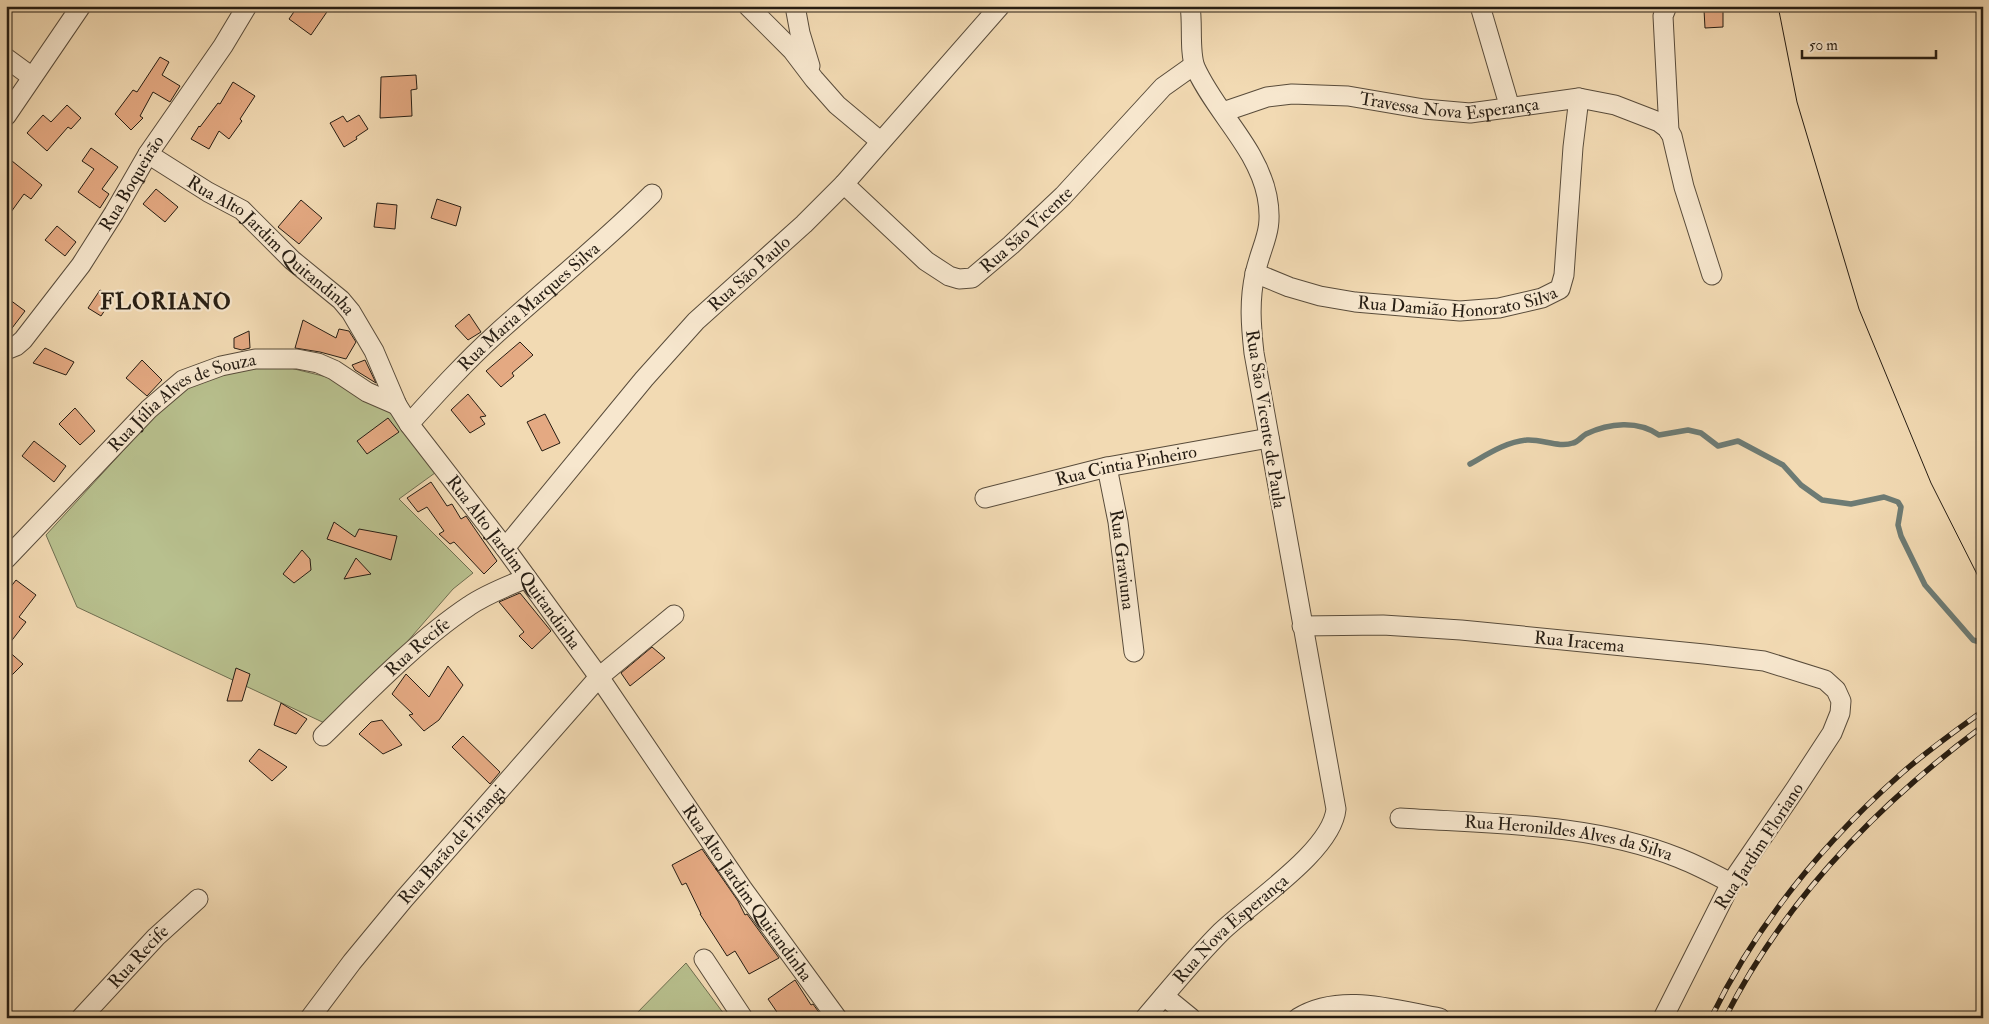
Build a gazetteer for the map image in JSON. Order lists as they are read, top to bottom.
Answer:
{
  "streets": {
    "street": [
      "Travessa Nova Esperança",
      "Rua Boqueirão",
      "Rua São Vicente",
      "Rua Alto Jardim Quitandinha",
      "Rua São Paulo",
      "Rua Damião Honorato Silva",
      "Rua Maria Marques Silva",
      "Rua Júlia Alves de Souza",
      "Rua São Vicente de Paula",
      "Rua Cintia Pinheiro",
      "Rua Graviuna",
      "Rua Iracema",
      "Rua Recife",
      "Rua Heronildes Alves da Silva",
      "Rua Barão de Pirangi",
      "Rua Jardim Floriano",
      "Rua Nova Esperança"
    ]
  },
  "crossings": [
    ["Travessa Nova Esperança", "Rua Damião Honorato Silva"],
    ["Travessa Nova Esperança", "Rua São Vicente de Paula"],
    ["Rua Boqueirão", "Rua Alto Jardim Quitandinha"],
    ["Rua São Vicente", "Rua São Paulo"],
    ["Rua São Vicente", "Rua São Vicente de Paula"],
    ["Rua Alto Jardim Quitandinha", "Rua São Paulo"],
    ["Rua Alto Jardim Quitandinha", "Rua Maria Marques Silva"],
    ["Rua Alto Jardim Quitandinha", "Rua Júlia Alves de Souza"],
    ["Rua Alto Jardim Quitandinha", "Rua Recife"],
    ["Rua Alto Jardim Quitandinha", "Rua Barão de Pirangi"],
    ["Rua Damião Honorato Silva", "Rua São Vicente de Paula"],
    ["Rua São Vicente de Paula", "Rua Cintia Pinheiro"],
    ["Rua São Vicente de Paula", "Rua Iracema"],
    ["Rua São Vicente de Paula", "Rua Nova Esperança"],
    ["Rua Cintia Pinheiro", "Rua Graviuna"],
    ["Rua Iracema", "Rua Jardim Floriano"],
    ["Rua Heronildes Alves da Silva", "Rua Jardim Floriano"]
  ],
  "districts": ["FLORIANO"],
  "scale_bar": "50 m"
}
